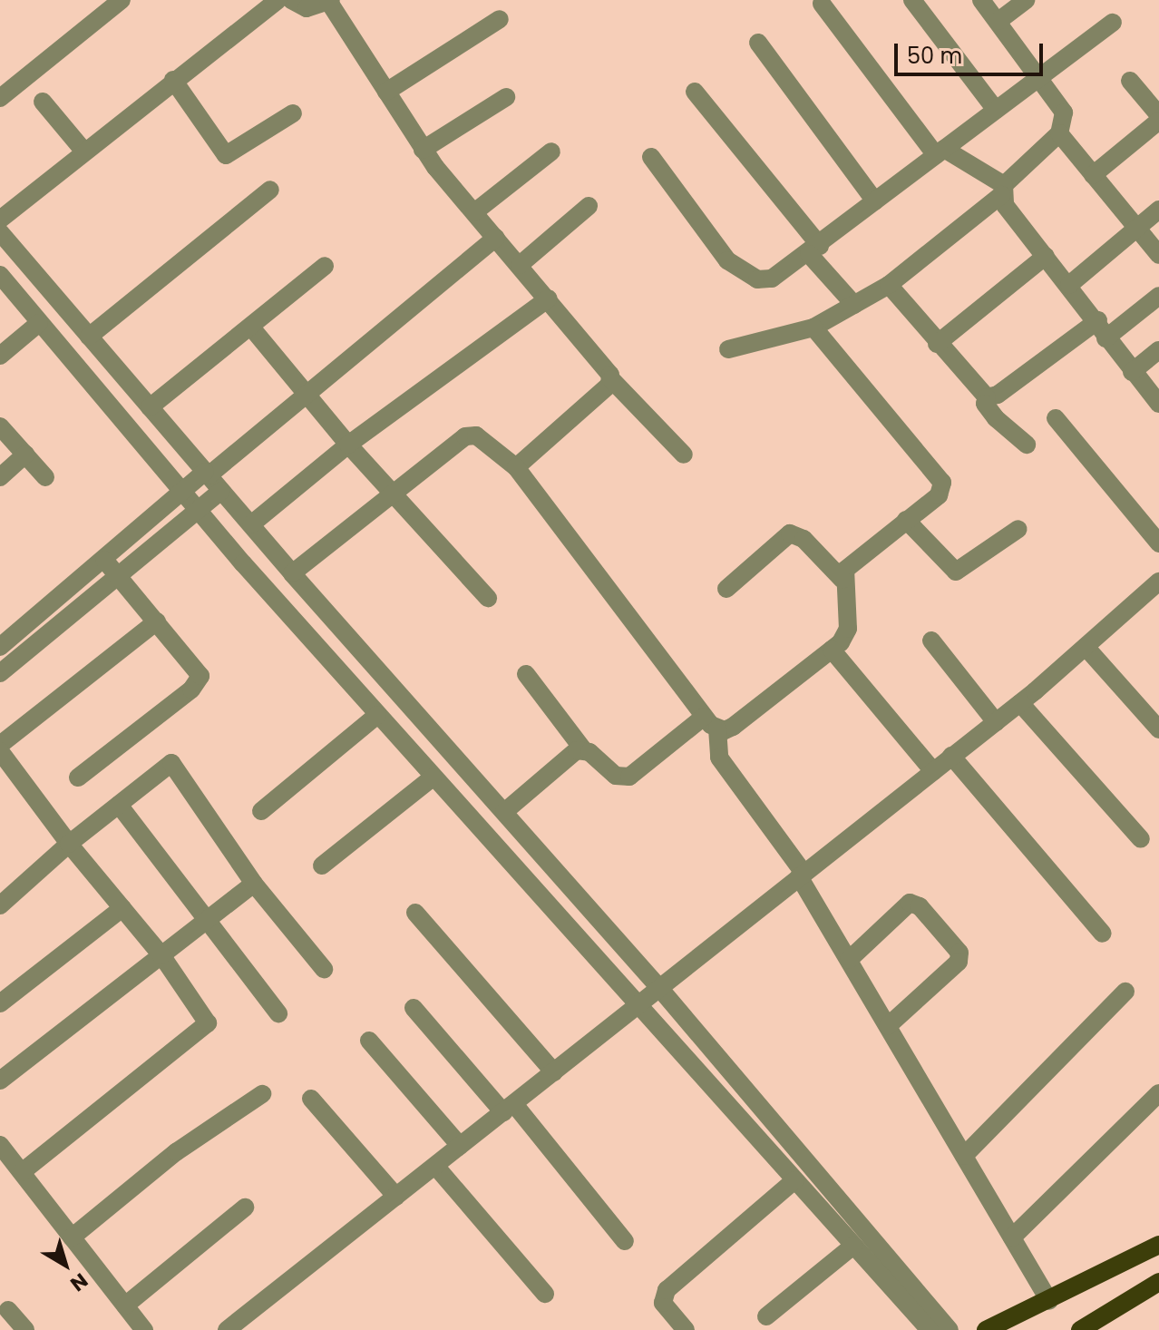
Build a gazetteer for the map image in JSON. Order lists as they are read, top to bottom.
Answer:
{
  "scale_bar": "50 m",
  "north": "bottom right"
}
